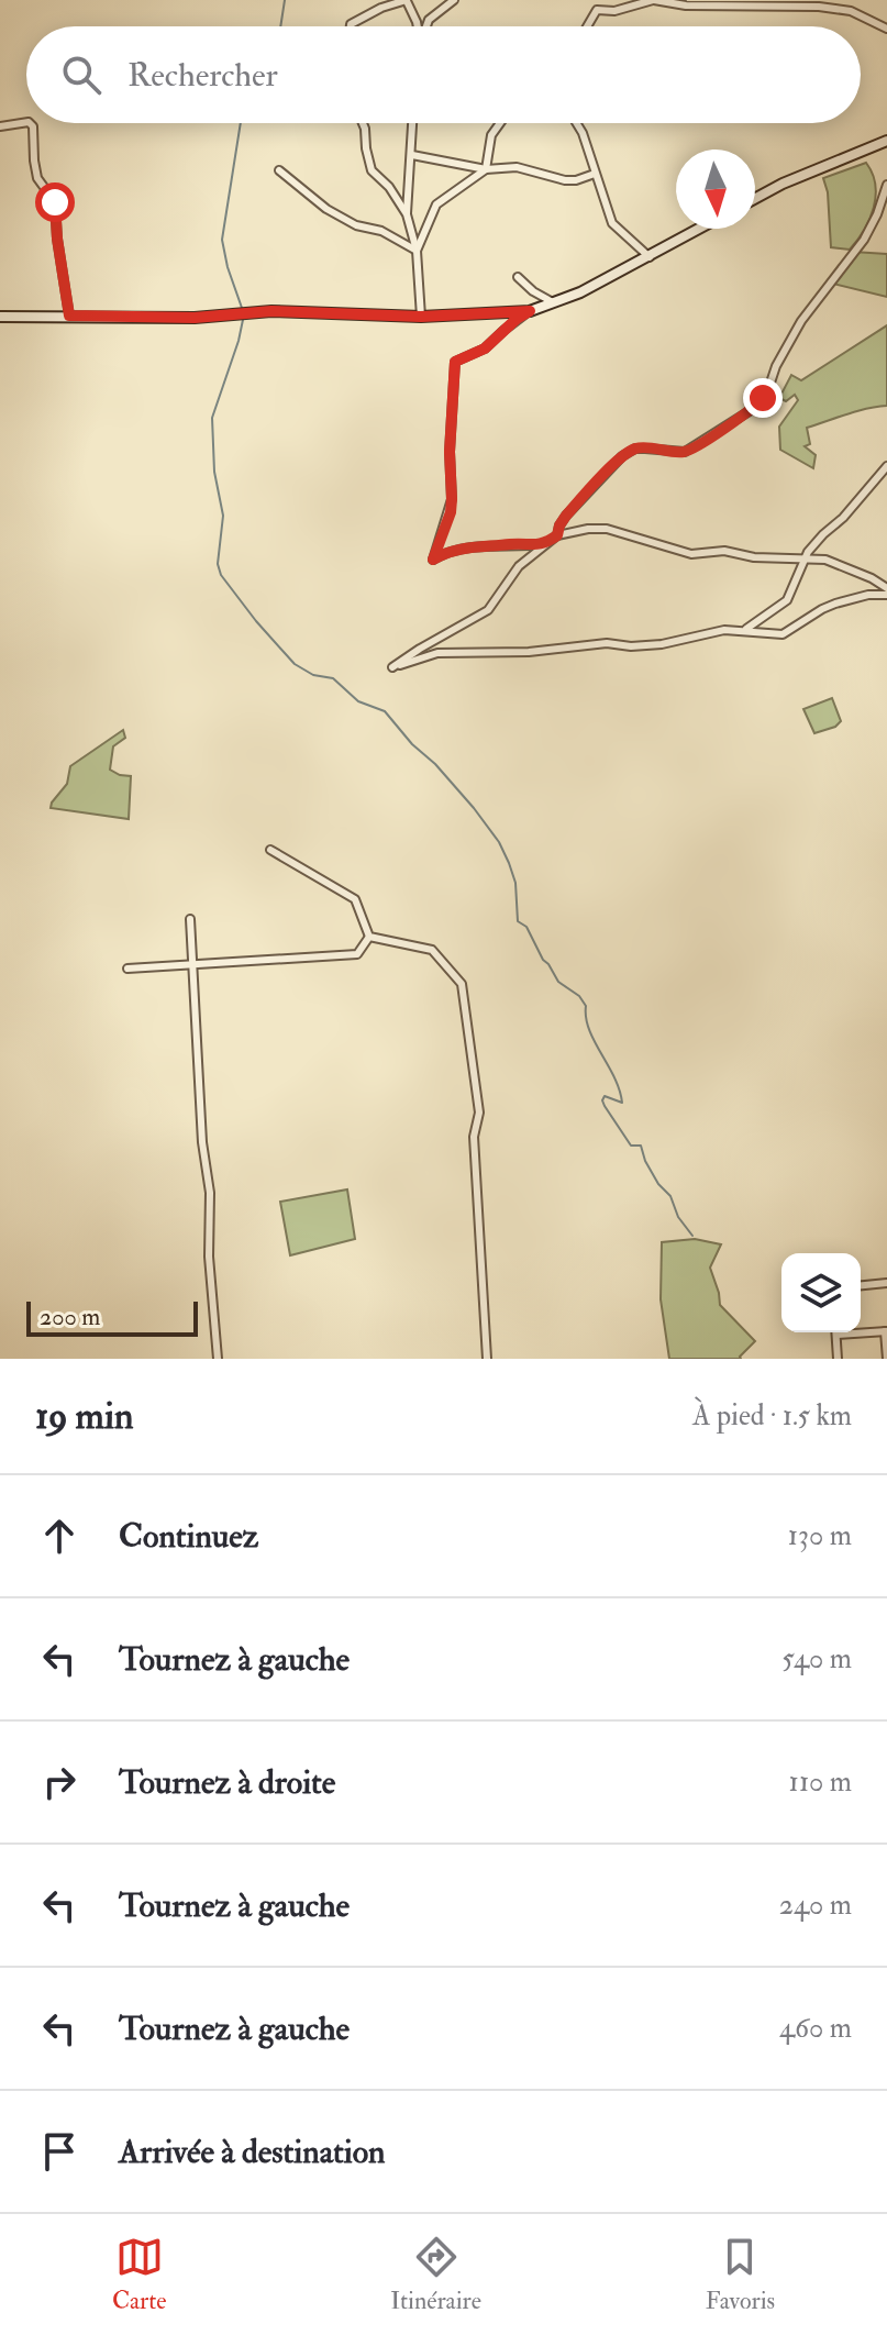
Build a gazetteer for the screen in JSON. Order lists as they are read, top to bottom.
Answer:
{
  "scale_bar": "200 m",
  "north": "bottom",
  "page": {
    "search": "Rechercher",
    "scale": "200 m",
    "heading": ["19 min", "À pied · 1.5 km"],
    "list": [
      ["Continuez", "130 m"],
      ["Tournez à gauche", "540 m"],
      ["Tournez à droite", "110 m"],
      ["Tournez à gauche", "240 m"],
      ["Tournez à gauche", "460 m"],
      "Arrivée à destination"
    ],
    "nav": ["Carte", "Itinéraire", "Favoris"]
  }
}
